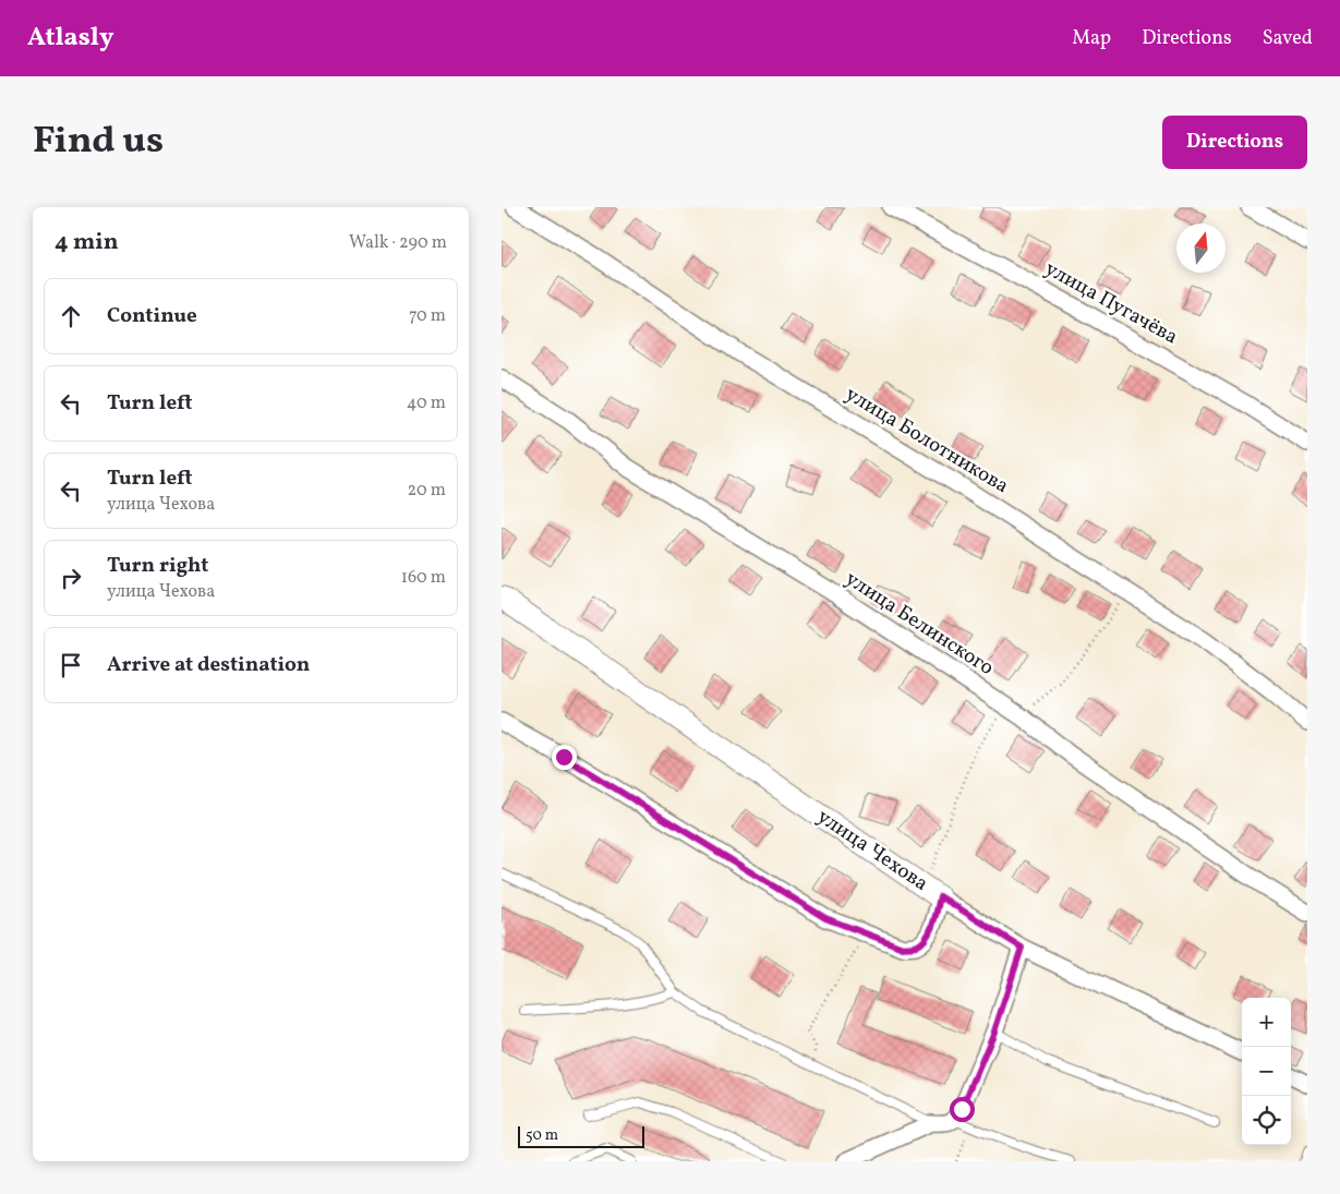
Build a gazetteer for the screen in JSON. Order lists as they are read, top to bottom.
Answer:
{
  "streets": {
    "street": [
      "улица Пугачёва",
      "улица Болотникова",
      "улица Белинского",
      "улица Чехова"
    ]
  },
  "scale_bar": "50 m",
  "north": "top",
  "page": {
    "header": "Atlasly",
    "nav": ["Map", "Directions", "Saved"],
    "title": "Find us",
    "buttons": "Directions",
    "heading": ["4 min", "Walk · 290 m"],
    "list": [
      ["Continue", "70 m"],
      ["Turn left", "40 m"],
      ["Turn left", "улица Чехова", "20 m"],
      ["Turn right", "улица Чехова", "160 m"],
      "Arrive at destination"
    ],
    "map_buttons": ["+", "−"],
    "scale": "50 m"
  }
}
